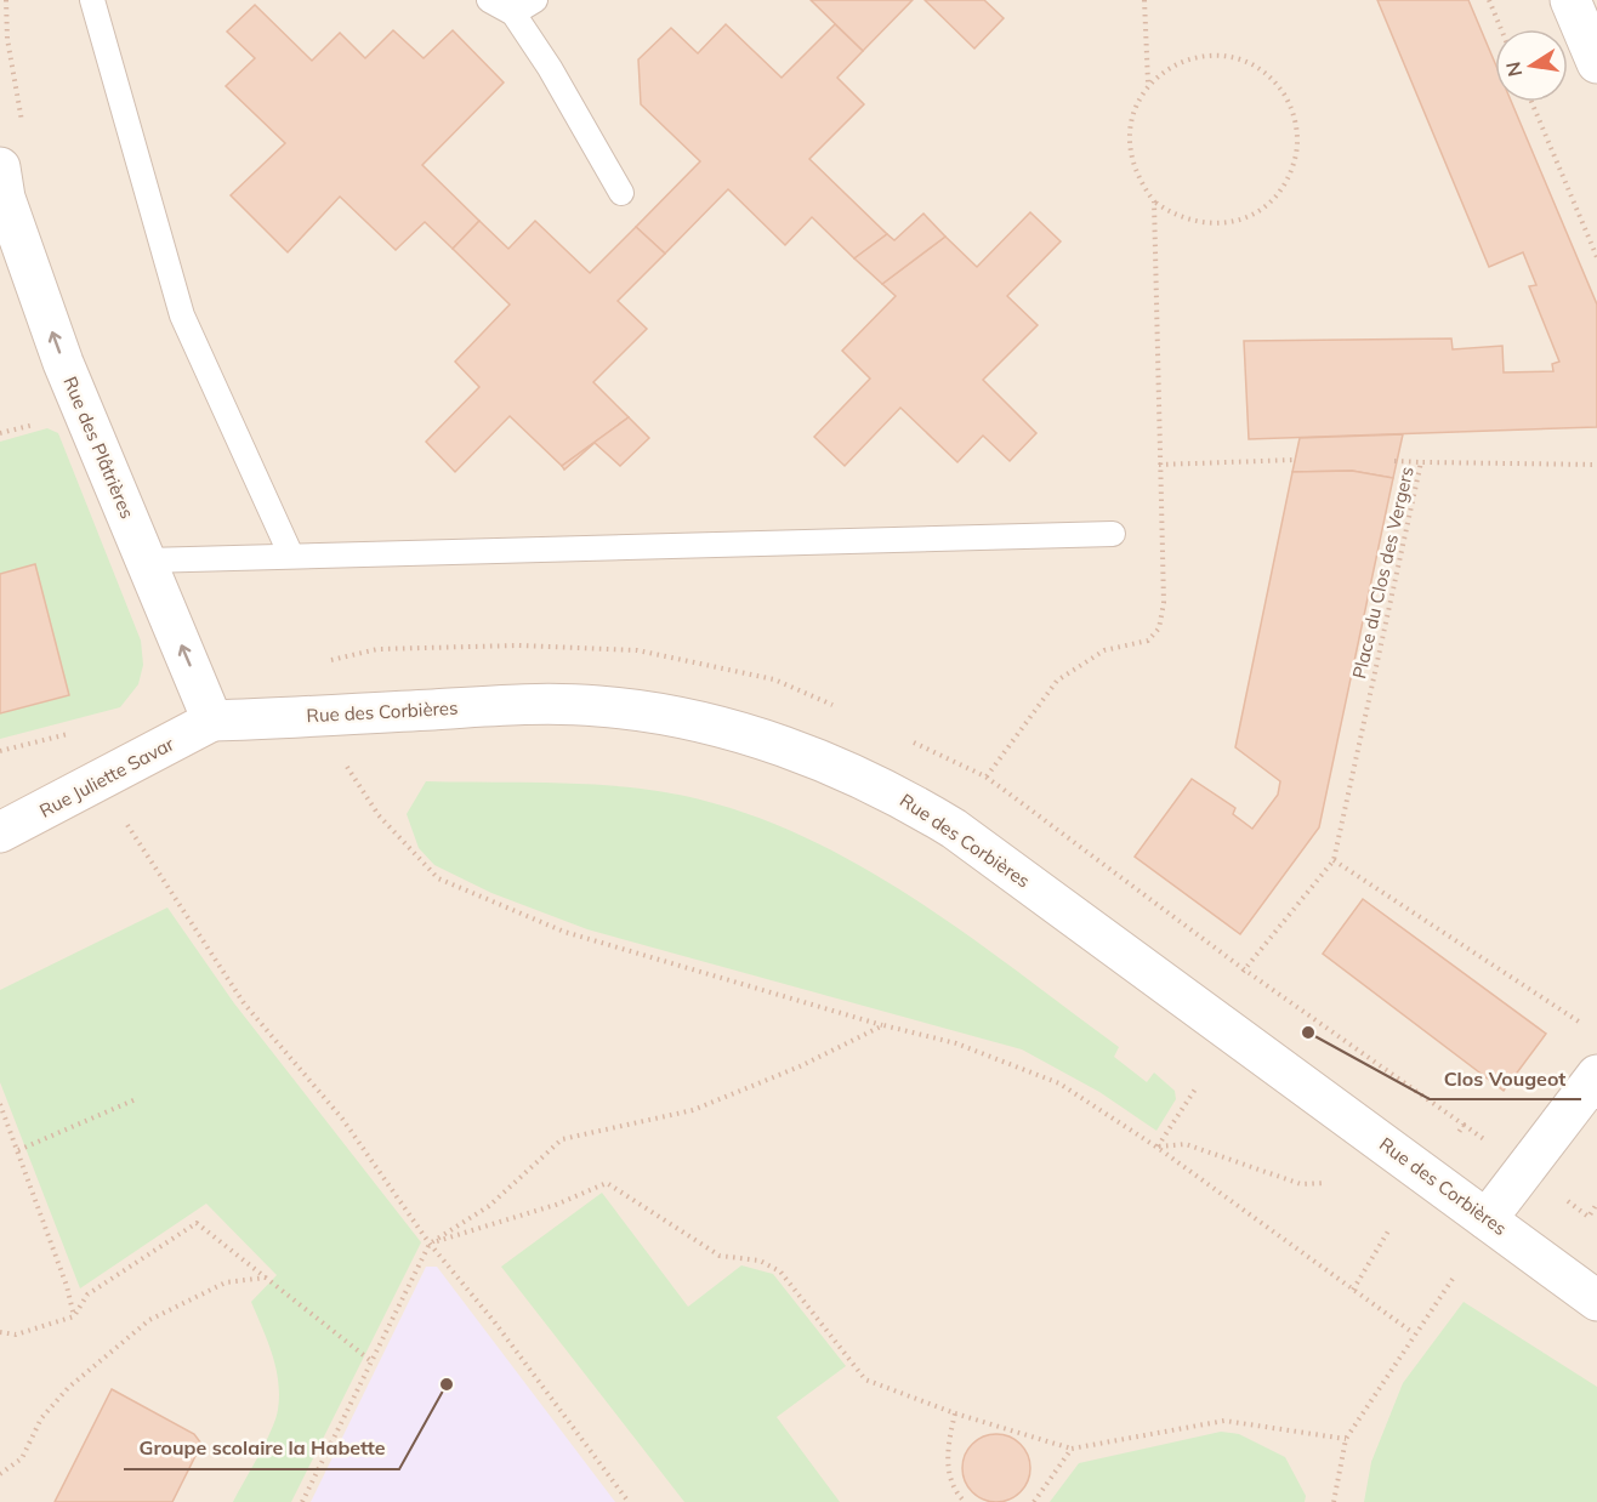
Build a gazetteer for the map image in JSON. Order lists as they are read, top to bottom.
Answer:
{
  "streets": {
    "street": ["Rue des Plâtrières", "Rue des Corbières", "Rue Juliette Savar"],
    "path": ["Place du Clos des Vergers"]
  },
  "crossings": [
    ["Rue des Plâtrières", "Rue des Corbières"],
    ["Rue des Plâtrières", "Rue Juliette Savar"],
    ["Place du Clos des Vergers", "Rue des Corbières"],
    ["Rue des Corbières", "Rue Juliette Savar"]
  ],
  "one_way": ["Rue des Plâtrières"],
  "places": ["Clos Vougeot", "Groupe scolaire la Habette"],
  "north": "left"
}
